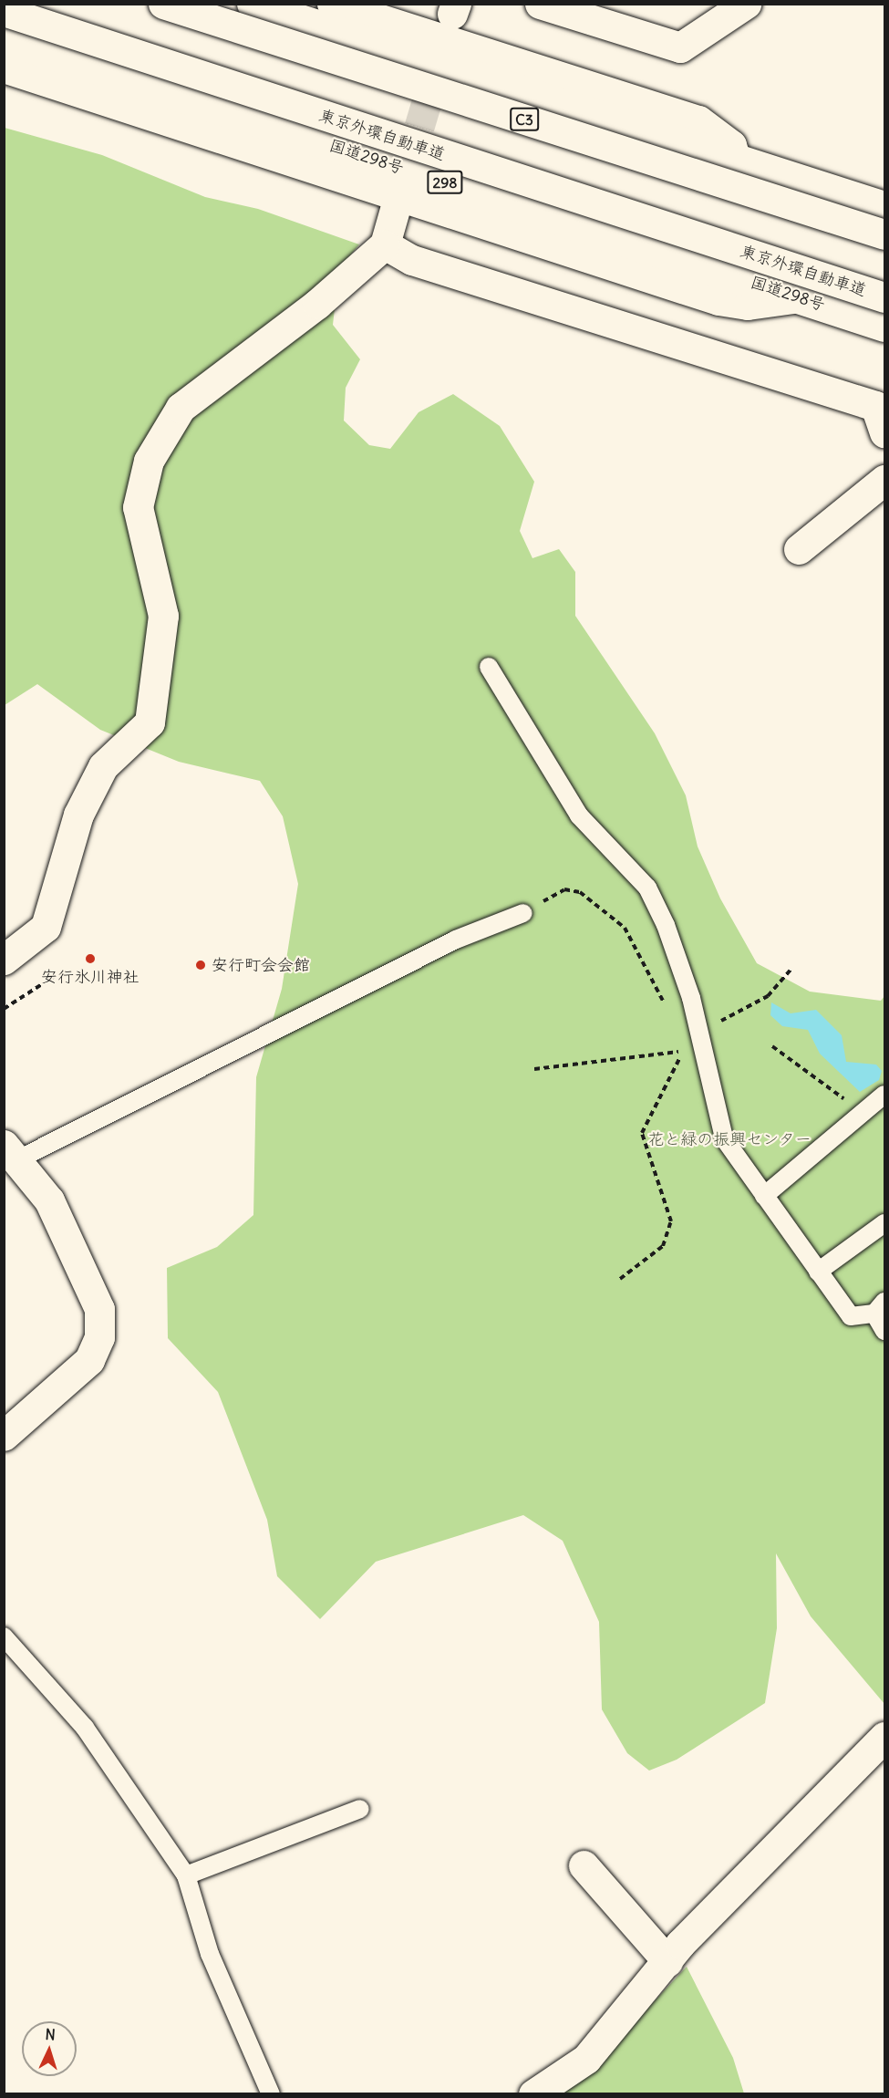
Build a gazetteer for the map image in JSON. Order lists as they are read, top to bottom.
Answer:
{
  "streets": {
    "main road": [
      "C3",
      "東京外環自動車道",
      "国道298号",
      "298"
    ]
  },
  "parks": ["花と緑の振興センター"],
  "places": ["安行氷川神社", "安行町会会館"],
  "north": "top"
}
